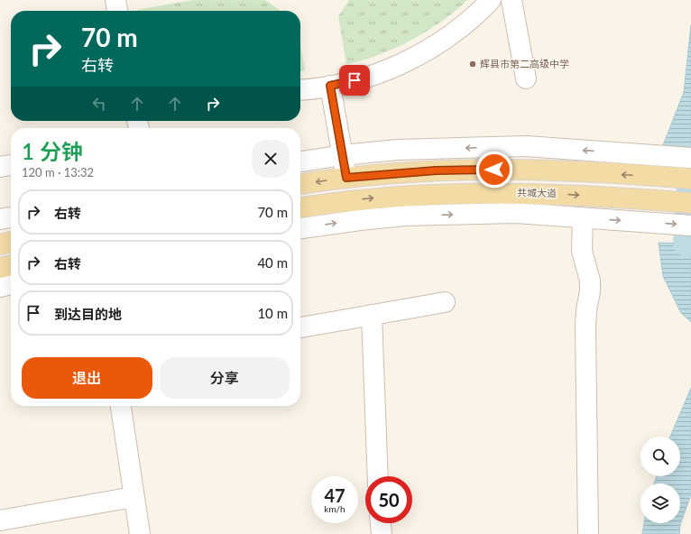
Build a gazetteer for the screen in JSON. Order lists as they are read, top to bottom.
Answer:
{
  "streets": {
    "main road": ["共城大道"]
  },
  "places": ["辉县市第二高级中学"],
  "page": {
    "turn": ["70 m", "右转"],
    "heading": ["1 分钟", "120 m · 13:32"],
    "list": [
      {
        "name": "右转",
        "value": "70 m"
      },
      {
        "name": "右转",
        "value": "40 m"
      },
      {
        "name": "到达目的地",
        "value": "10 m"
      }
    ],
    "buttons": ["退出", "分享"],
    "speed": "47 km/h",
    "limit": "50"
  }
}
